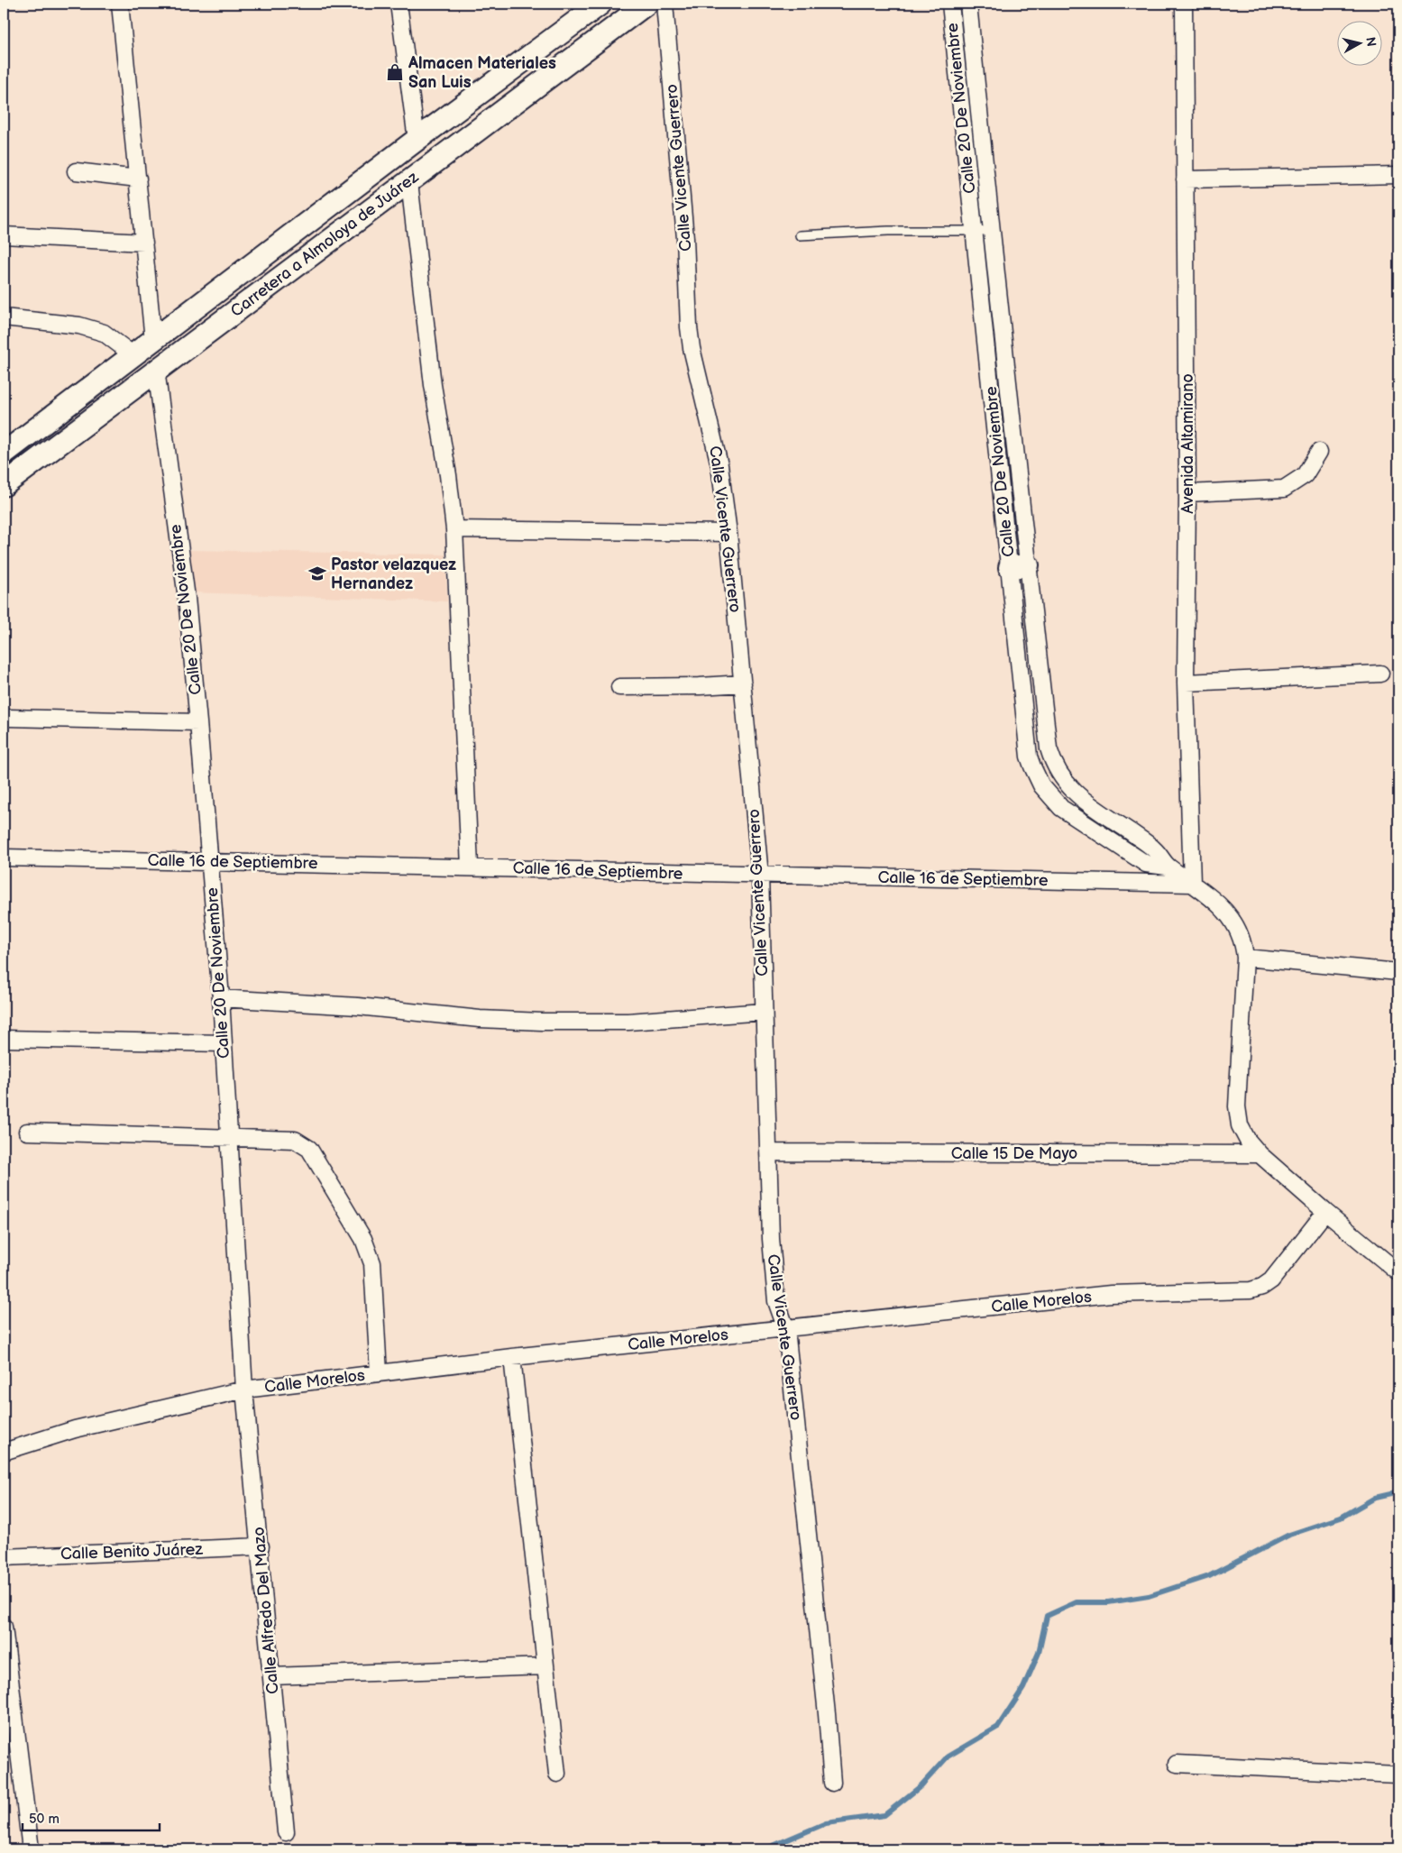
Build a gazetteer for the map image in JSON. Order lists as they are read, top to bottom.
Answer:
{
  "streets": {
    "main road": ["Carretera a Almoloya de Juárez"],
    "street": [
      "Calle 20 De Noviembre",
      "Calle Vicente Guerrero",
      "Avenida Altamirano",
      "Calle 16 de Septiembre",
      "Calle 15 De Mayo",
      "Calle Morelos",
      "Calle Benito Juárez",
      "Calle Alfredo Del Mazo"
    ]
  },
  "crossings": [
    ["Calle 20 De Noviembre", "Carretera a Almoloya de Juárez"],
    ["Calle 20 De Noviembre", "Avenida Altamirano"],
    ["Calle 20 De Noviembre", "Calle 16 de Septiembre"],
    ["Calle 20 De Noviembre", "Calle 15 De Mayo"],
    ["Calle 20 De Noviembre", "Calle Morelos"],
    ["Calle 20 De Noviembre", "Calle Alfredo Del Mazo"],
    ["Calle Vicente Guerrero", "Calle 16 de Septiembre"],
    ["Calle Vicente Guerrero", "Calle 15 De Mayo"],
    ["Calle Vicente Guerrero", "Calle Morelos"],
    ["Avenida Altamirano", "Calle 16 de Septiembre"],
    ["Calle Morelos", "Calle Alfredo Del Mazo"],
    ["Calle Benito Juárez", "Calle Alfredo Del Mazo"]
  ],
  "places": {
    "shop": ["Almacen Materiales San Luis"],
    "school or university": ["Pastor velazquez Hernandez"]
  },
  "scale_bar": "50 m",
  "north": "right"
}
